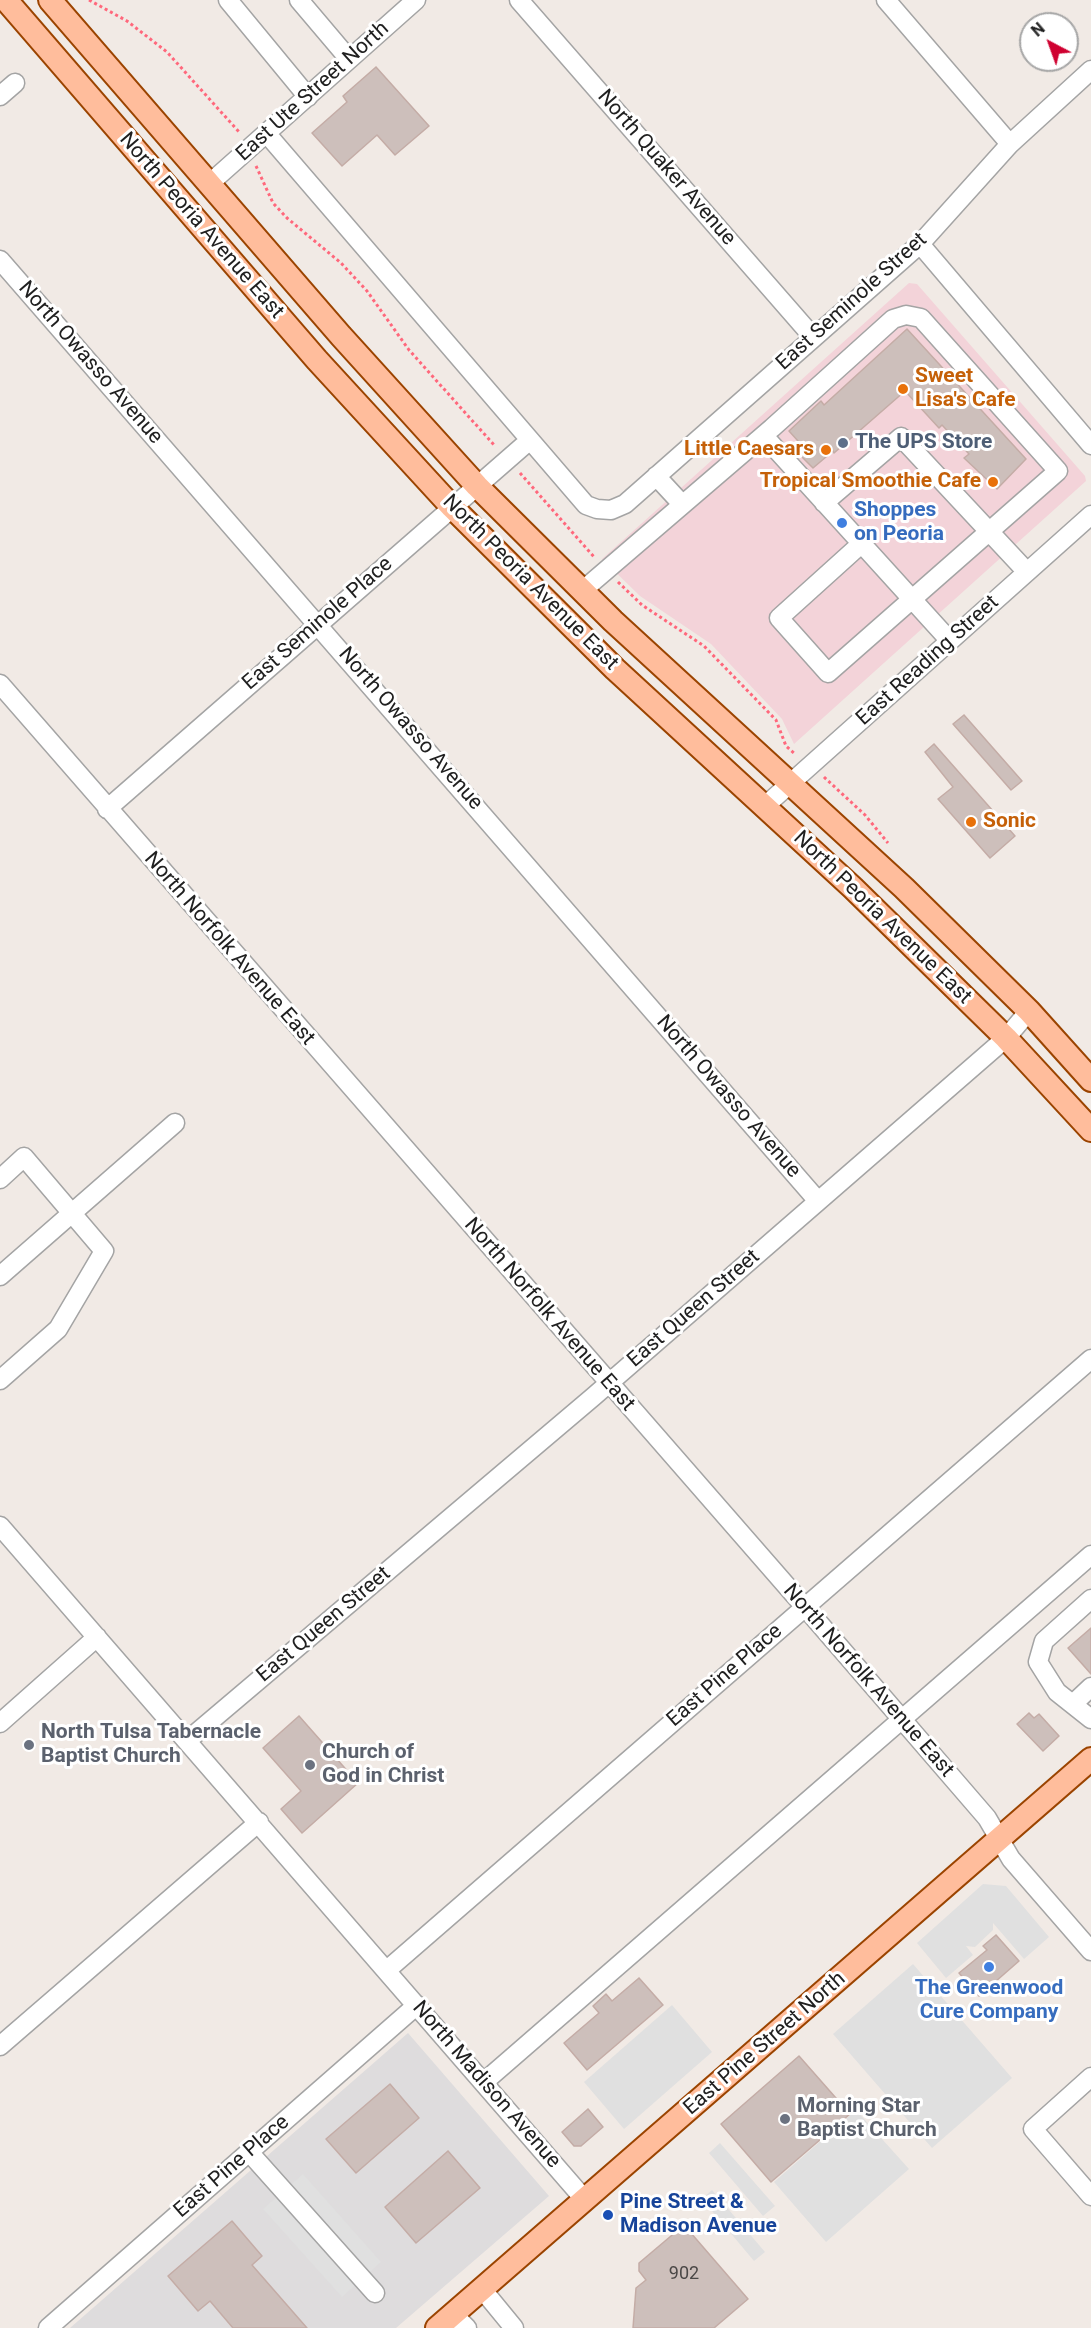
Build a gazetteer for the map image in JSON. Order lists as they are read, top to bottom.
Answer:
{
  "streets": {
    "main road": ["North Peoria Avenue East", "East Pine Street North"],
    "street": [
      "East Ute Street North",
      "North Quaker Avenue",
      "East Seminole Street",
      "North Owasso Avenue",
      "East Seminole Place",
      "East Reading Street",
      "North Norfolk Avenue East",
      "East Queen Street",
      "East Pine Place",
      "North Madison Avenue"
    ]
  },
  "crossings": [
    ["East Ute Street North", "North Peoria Avenue East"],
    ["North Quaker Avenue", "East Seminole Street"],
    ["North Peoria Avenue East", "East Seminole Place"],
    ["North Peoria Avenue East", "East Reading Street"],
    ["North Peoria Avenue East", "East Queen Street"],
    ["East Seminole Street", "East Seminole Place"],
    ["North Owasso Avenue", "East Seminole Place"],
    ["North Owasso Avenue", "East Queen Street"],
    ["East Seminole Place", "North Norfolk Avenue East"],
    ["North Norfolk Avenue East", "East Queen Street"],
    ["North Norfolk Avenue East", "East Pine Place"],
    ["North Norfolk Avenue East", "East Pine Street North"],
    ["East Queen Street", "North Madison Avenue"],
    ["East Pine Place", "North Madison Avenue"],
    ["East Pine Street North", "North Madison Avenue"]
  ],
  "places": [
    "Sweet Lisa's Cafe",
    "The UPS Store",
    "Little Caesars",
    "Tropical Smoothie Cafe",
    "Shoppes on Peoria",
    "Sonic",
    "North Tulsa Tabernacle Baptist Church",
    "Church of God in Christ",
    "The Greenwood Cure Company",
    "Morning Star Baptist Church",
    "Pine Street & Madison Avenue"
  ],
  "house_numbers": ["902"],
  "north": "top left"
}
